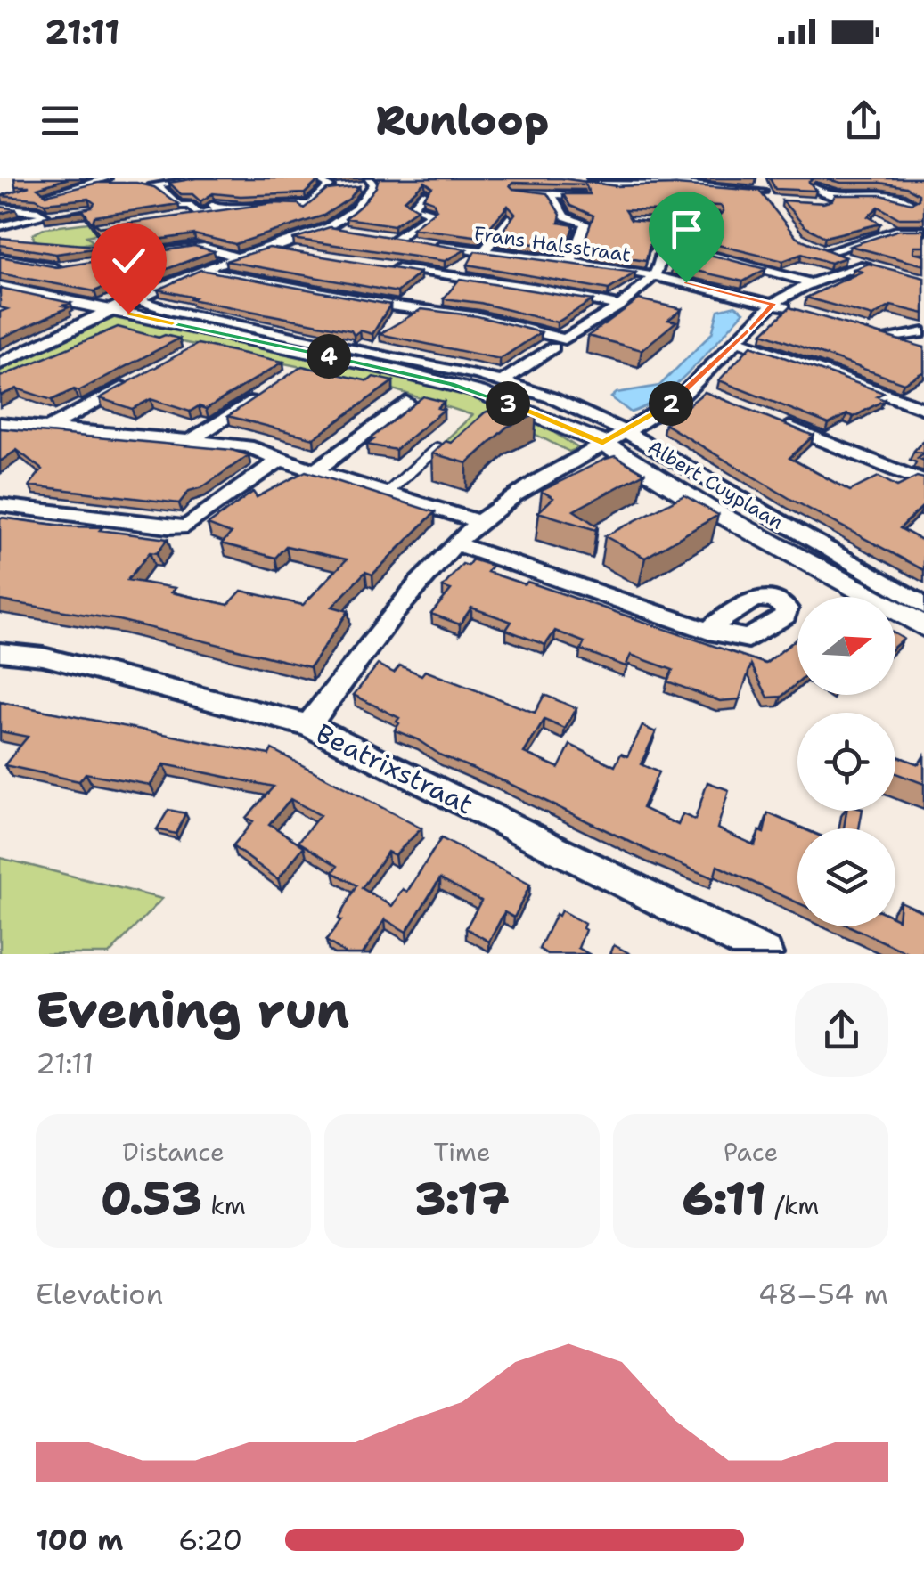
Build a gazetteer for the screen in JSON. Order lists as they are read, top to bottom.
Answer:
{
  "streets": {
    "street": ["Frans Halsstraat", "Albert Cuyplaan", "Beatrixstraat"]
  },
  "north": "right",
  "page": {
    "status": "21:11",
    "header": "Runloop",
    "pins": ["4", "2", "3"],
    "heading": ["Evening run", "21:11"],
    "stats": [
      ["Distance", "0.53 km"],
      ["Time", "3:17"],
      ["Pace", "6:11 /km"]
    ],
    "chart": ["Elevation", "48–54 m"],
    "list": [
      {
        "name": "100 m",
        "note": "6:20"
      }
    ]
  }
}
